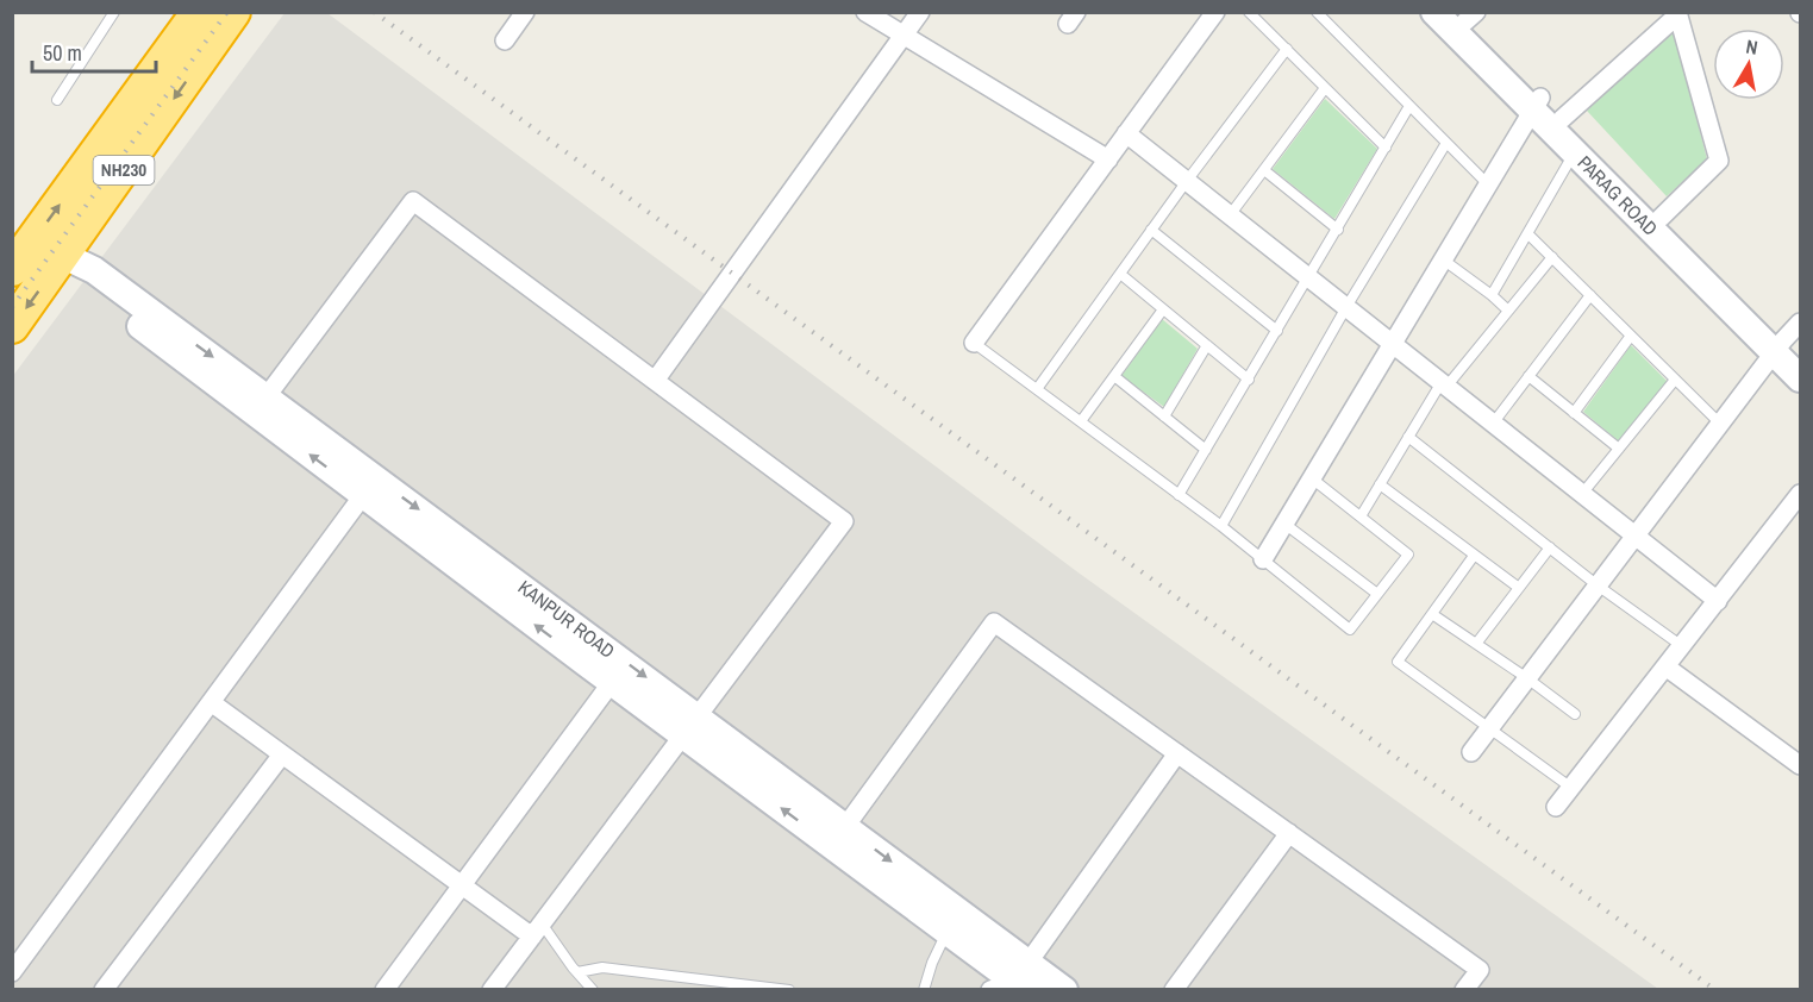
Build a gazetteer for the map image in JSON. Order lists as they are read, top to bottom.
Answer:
{
  "streets": {
    "highway": ["NH230"],
    "street": ["PARAG ROAD", "KANPUR ROAD"]
  },
  "crossings": [
    ["NH230", "KANPUR ROAD"]
  ],
  "scale_bar": "50 m",
  "north": "top"
}
